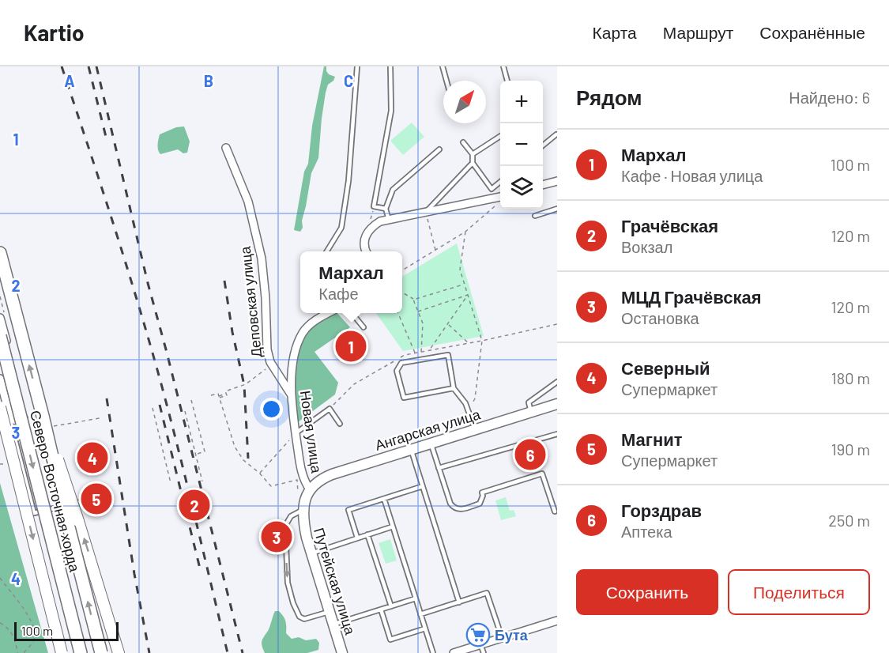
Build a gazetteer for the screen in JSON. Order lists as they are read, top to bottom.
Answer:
{
  "streets": {
    "main road": ["Северо-Восточная хорда"],
    "street": [
      "Деповская улица",
      "Ангарская улица",
      "Новая улица",
      "Путейская улица"
    ]
  },
  "crossings": [
    ["Деповская улица", "Новая улица"],
    ["Ангарская улица", "Новая улица"],
    ["Ангарская улица", "Путейская улица"],
    ["Новая улица", "Путейская улица"]
  ],
  "places": {
    "supermarket": ["Бута"]
  },
  "scale_bar": "100 m",
  "north": "top right",
  "page": {
    "header": "Kartio",
    "nav": ["Карта", "Маршрут", "Сохранённые"],
    "heading": ["Рядом", "Найдено: 6"],
    "map_buttons": ["+", "−"],
    "list": [
      {
        "mark": "1",
        "name": "Мархал",
        "note": "Кафе · Новая улица",
        "value": "100 m"
      },
      {
        "mark": "2",
        "name": "Грачёвская",
        "note": "Вокзал",
        "value": "120 m"
      },
      {
        "mark": "3",
        "name": "МЦД Грачёвская",
        "note": "Остановка",
        "value": "120 m"
      },
      {
        "mark": "4",
        "name": "Северный",
        "note": "Супермаркет",
        "value": "180 m"
      },
      {
        "mark": "5",
        "name": "Магнит",
        "note": "Супермаркет",
        "value": "190 m"
      },
      {
        "mark": "6",
        "name": "Горздрав",
        "note": "Аптека",
        "value": "250 m"
      }
    ],
    "popup": ["Мархал", "Кафе"],
    "pins": [
      "1",
      "6",
      "4",
      "5",
      "2",
      "3"
    ],
    "buttons": ["Сохранить", "Поделиться"],
    "scale": "100 m"
  },
  "grid": {
    "columns": ["A", "B", "C"],
    "rows": [
      "1",
      "2",
      "3",
      "4"
    ]
  }
}
